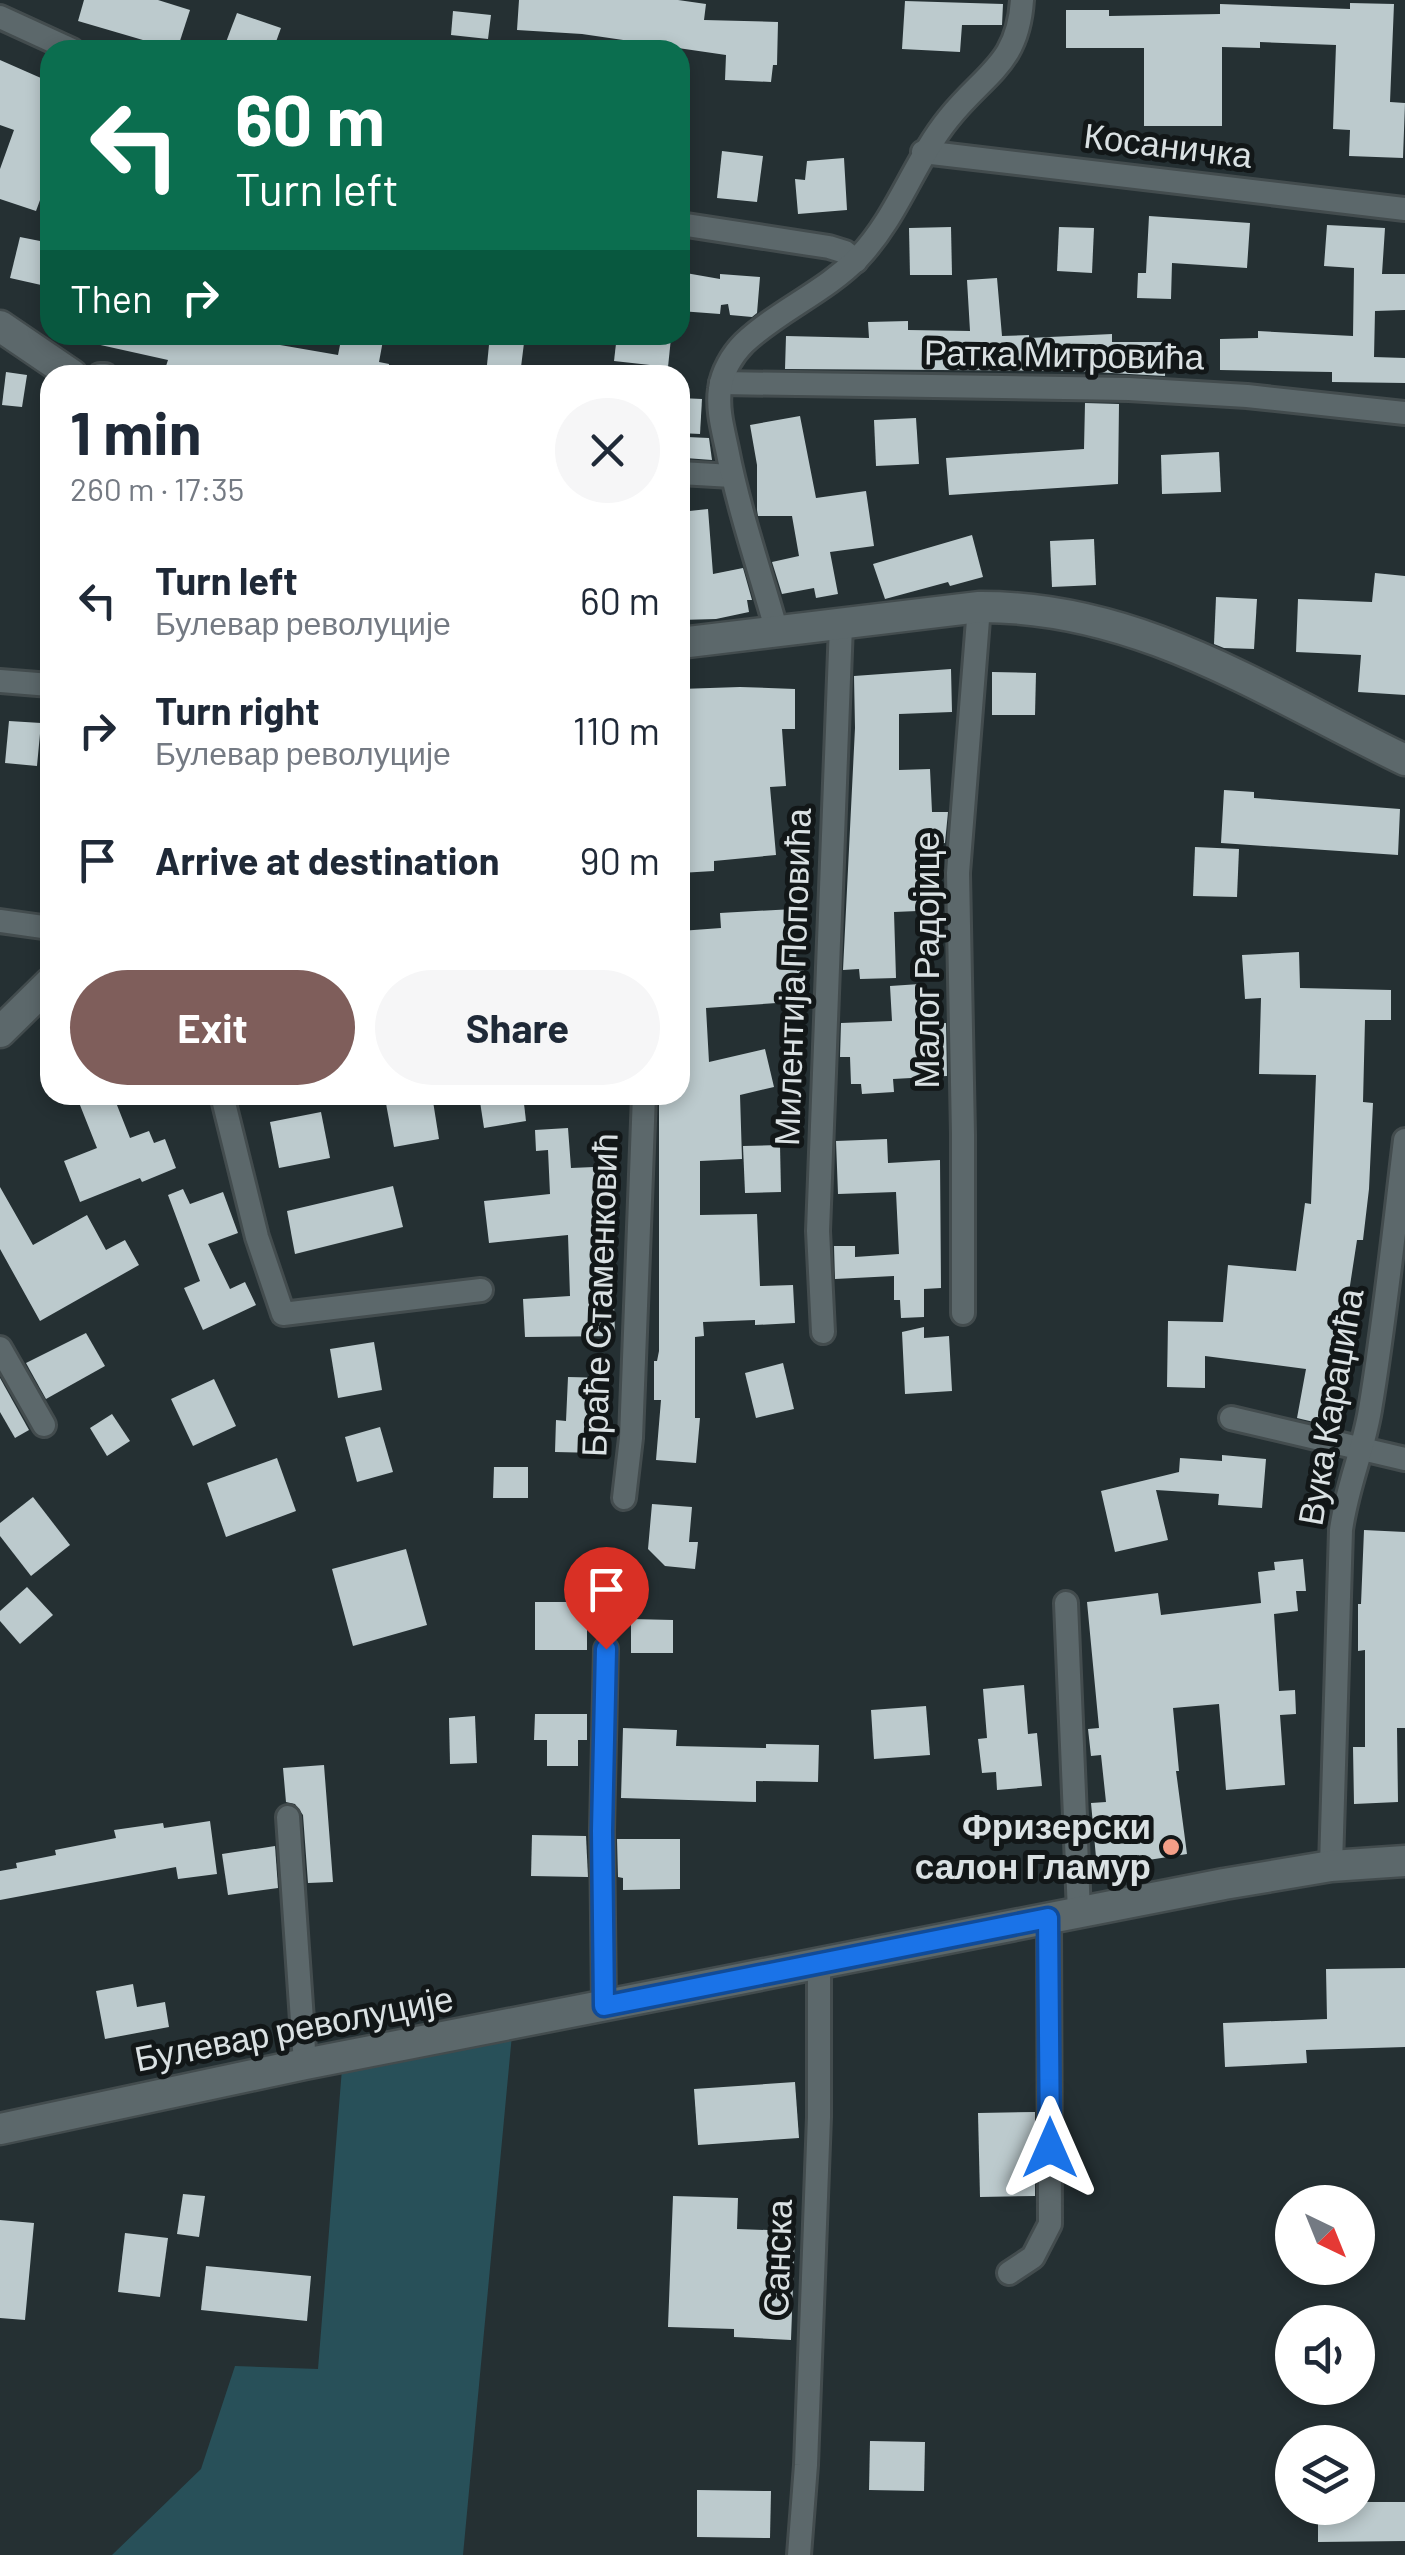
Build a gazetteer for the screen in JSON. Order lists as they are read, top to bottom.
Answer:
{
  "streets": {
    "main road": ["Булевар револуције"],
    "street": [
      "Косаничка",
      "Ратка Митровића",
      "Малог Радојице",
      "Милентија Поповића",
      "Браће Стаменковић",
      "Вука Караџића",
      "Санска"
    ]
  },
  "crossings": [
    ["Вука Караџића", "Булевар револуције"],
    ["Булевар револуције", "Санска"]
  ],
  "places": ["Фризерски салон Гламур"],
  "north": "bottom right",
  "page": {
    "turn": ["60 m", "Turn left"],
    "then": "Then",
    "heading": ["1 min", "260 m · 17:35"],
    "list": [
      {
        "name": "Turn left",
        "note": "Булевар револуције",
        "value": "60 m"
      },
      {
        "name": "Turn right",
        "note": "Булевар револуције",
        "value": "110 m"
      },
      {
        "name": "Arrive at destination",
        "value": "90 m"
      }
    ],
    "buttons": ["Exit", "Share"]
  }
}
